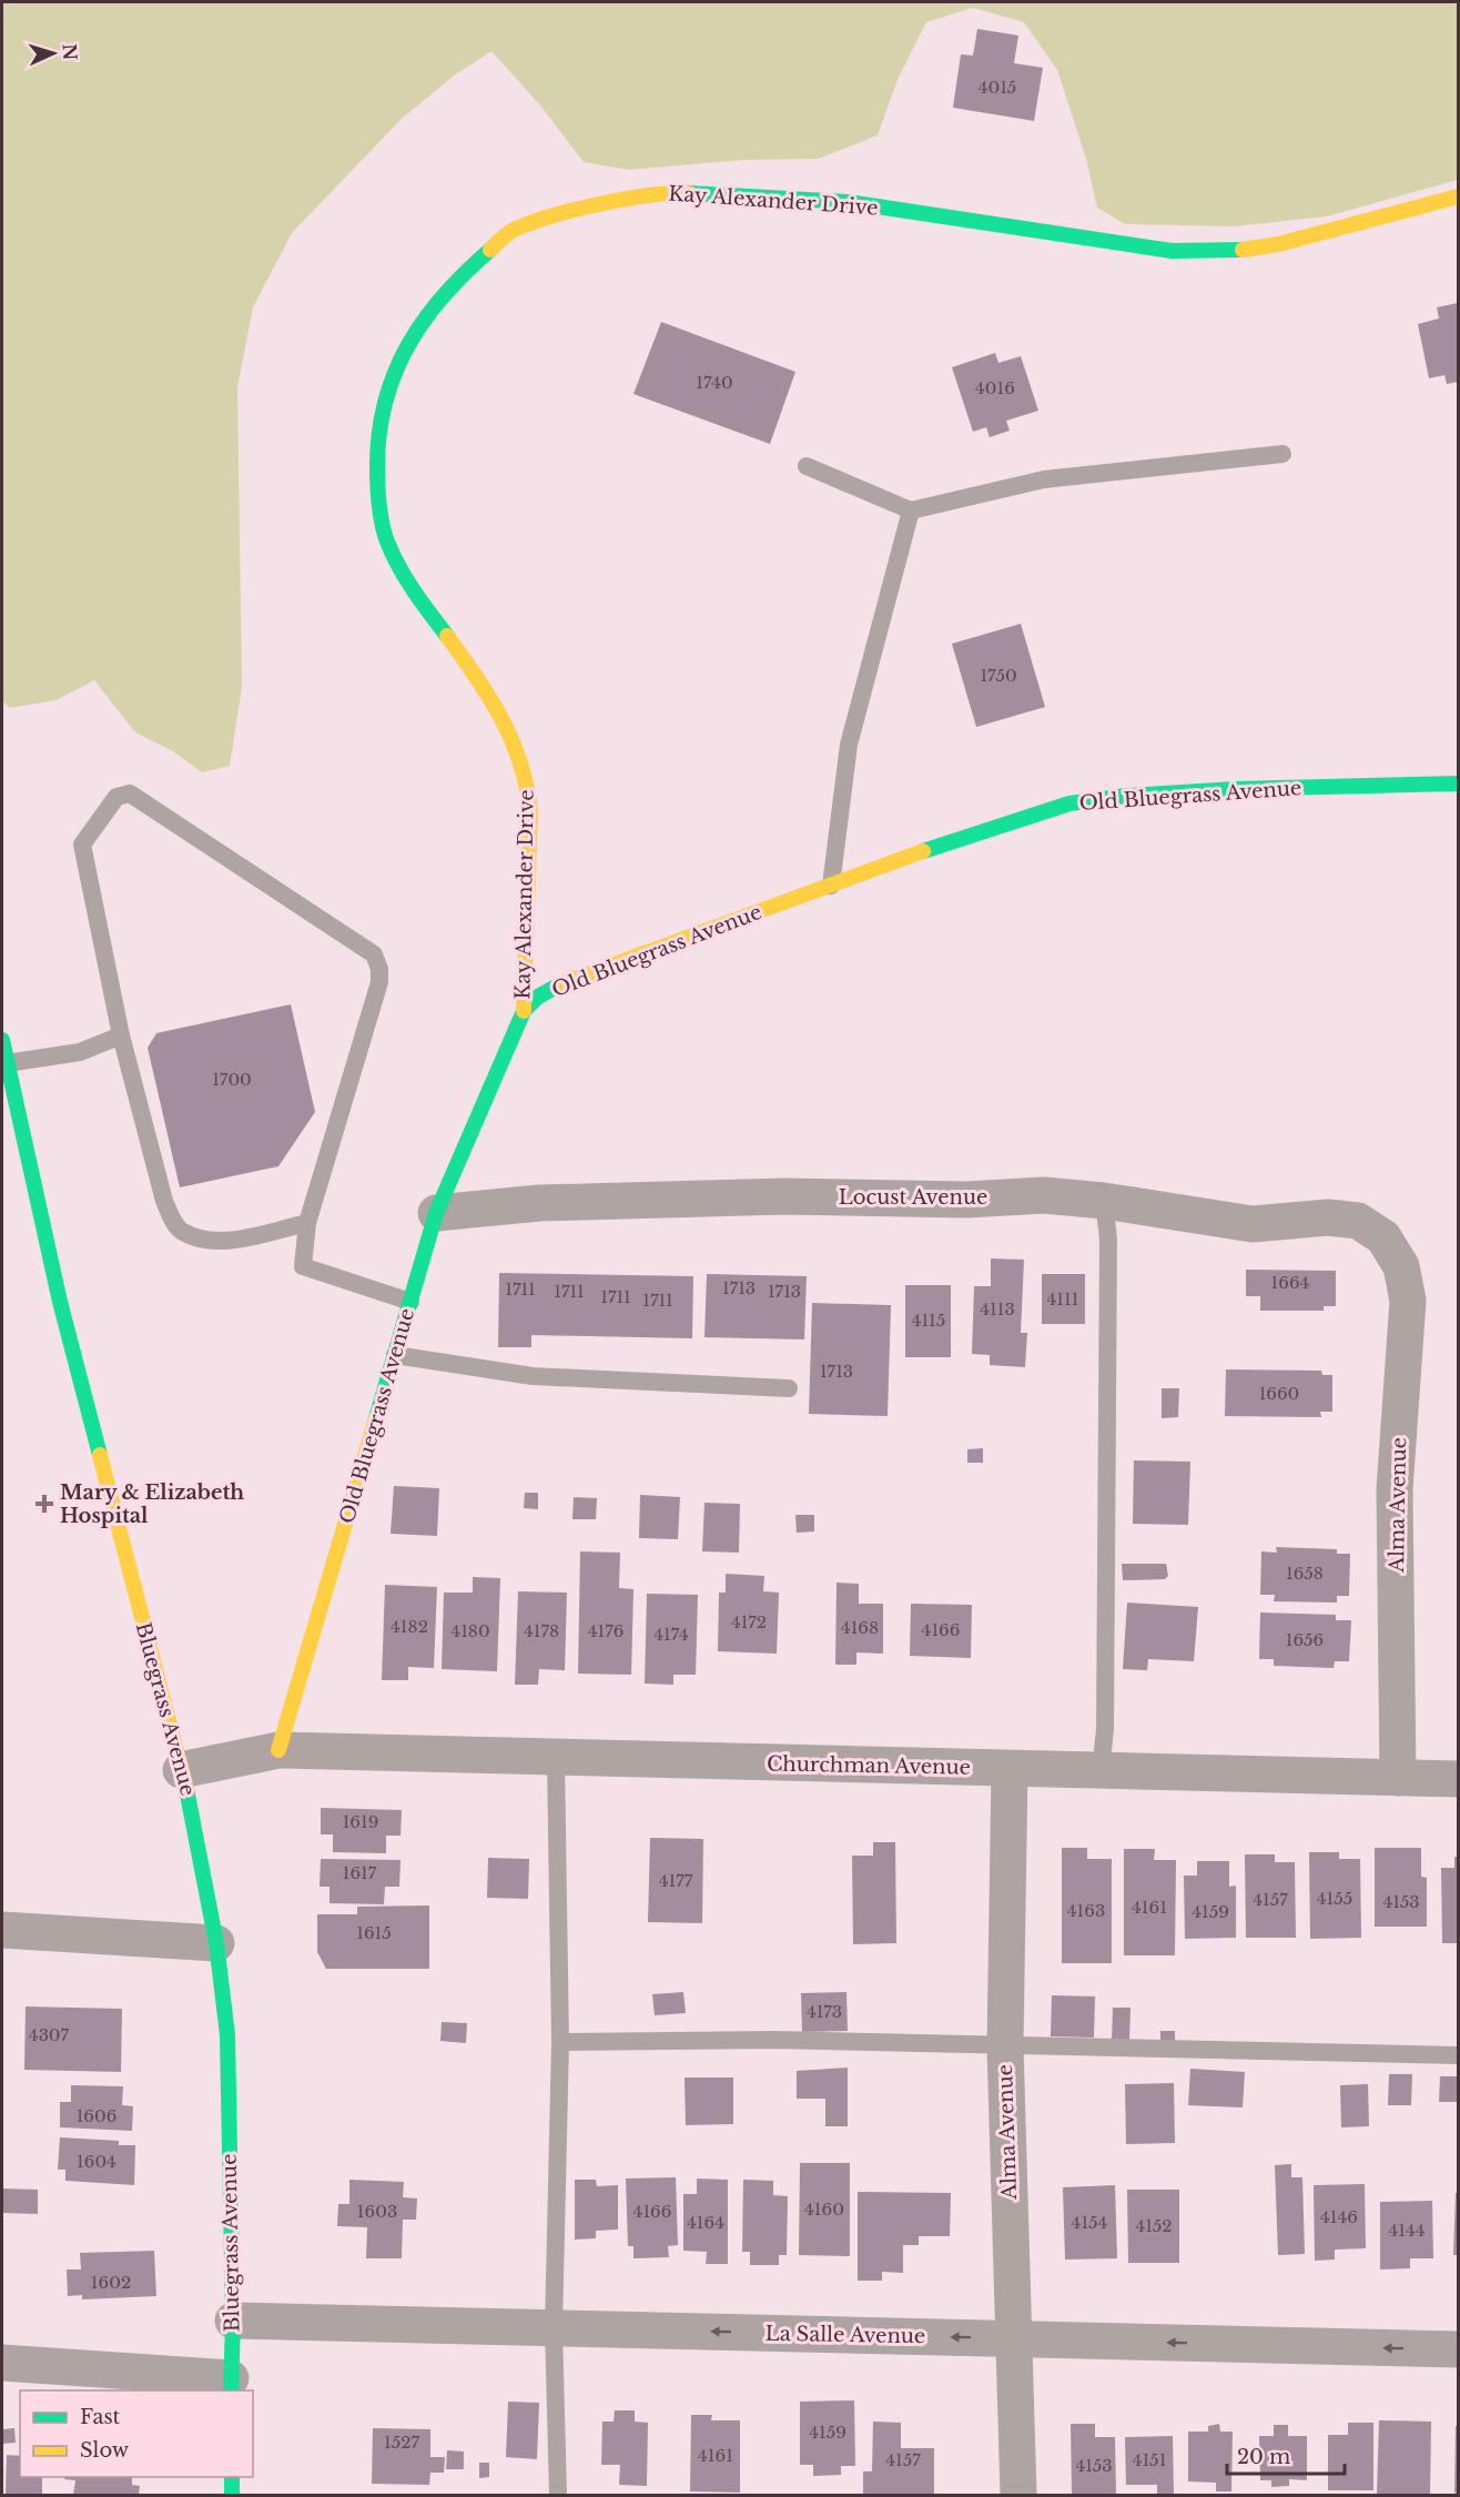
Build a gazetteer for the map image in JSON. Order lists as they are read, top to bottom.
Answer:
{
  "streets": {
    "street": [
      "Kay Alexander Drive",
      "Old Bluegrass Avenue",
      "Locust Avenue",
      "Alma Avenue",
      "Bluegrass Avenue",
      "Churchman Avenue",
      "La Salle Avenue"
    ]
  },
  "crossings": [
    ["Kay Alexander Drive", "Old Bluegrass Avenue"],
    ["Old Bluegrass Avenue", "Locust Avenue"],
    ["Old Bluegrass Avenue", "Churchman Avenue"],
    ["Locust Avenue", "Alma Avenue"],
    ["Alma Avenue", "Churchman Avenue"],
    ["Alma Avenue", "La Salle Avenue"],
    ["Bluegrass Avenue", "La Salle Avenue"]
  ],
  "one_way": ["La Salle Avenue"],
  "places": {
    "health": ["Mary & Elizabeth Hospital"]
  },
  "house_numbers": [
    "4015",
    "1740",
    "4016",
    "1750",
    "1700",
    "1664",
    "1713",
    "1711",
    "1711",
    "1713",
    "1711",
    "4111",
    "1711",
    "4113",
    "4115",
    "1713",
    "1660",
    "1658",
    "4172",
    "4182",
    "4168",
    "4166",
    "4180",
    "4178",
    "4176",
    "4174",
    "1656",
    "1619",
    "1617",
    "4177",
    "4155",
    "4157",
    "4153",
    "4161",
    "4163",
    "4159",
    "1615",
    "4173",
    "4307",
    "1606",
    "1604",
    "4160",
    "1603",
    "4166",
    "4146",
    "4164",
    "4154",
    "4152",
    "4144",
    "1602",
    "4159",
    "1527",
    "4161",
    "4157",
    "4151",
    "4153"
  ],
  "legend": ["Fast", "Slow"],
  "scale_bar": "20 m",
  "north": "right"
}
